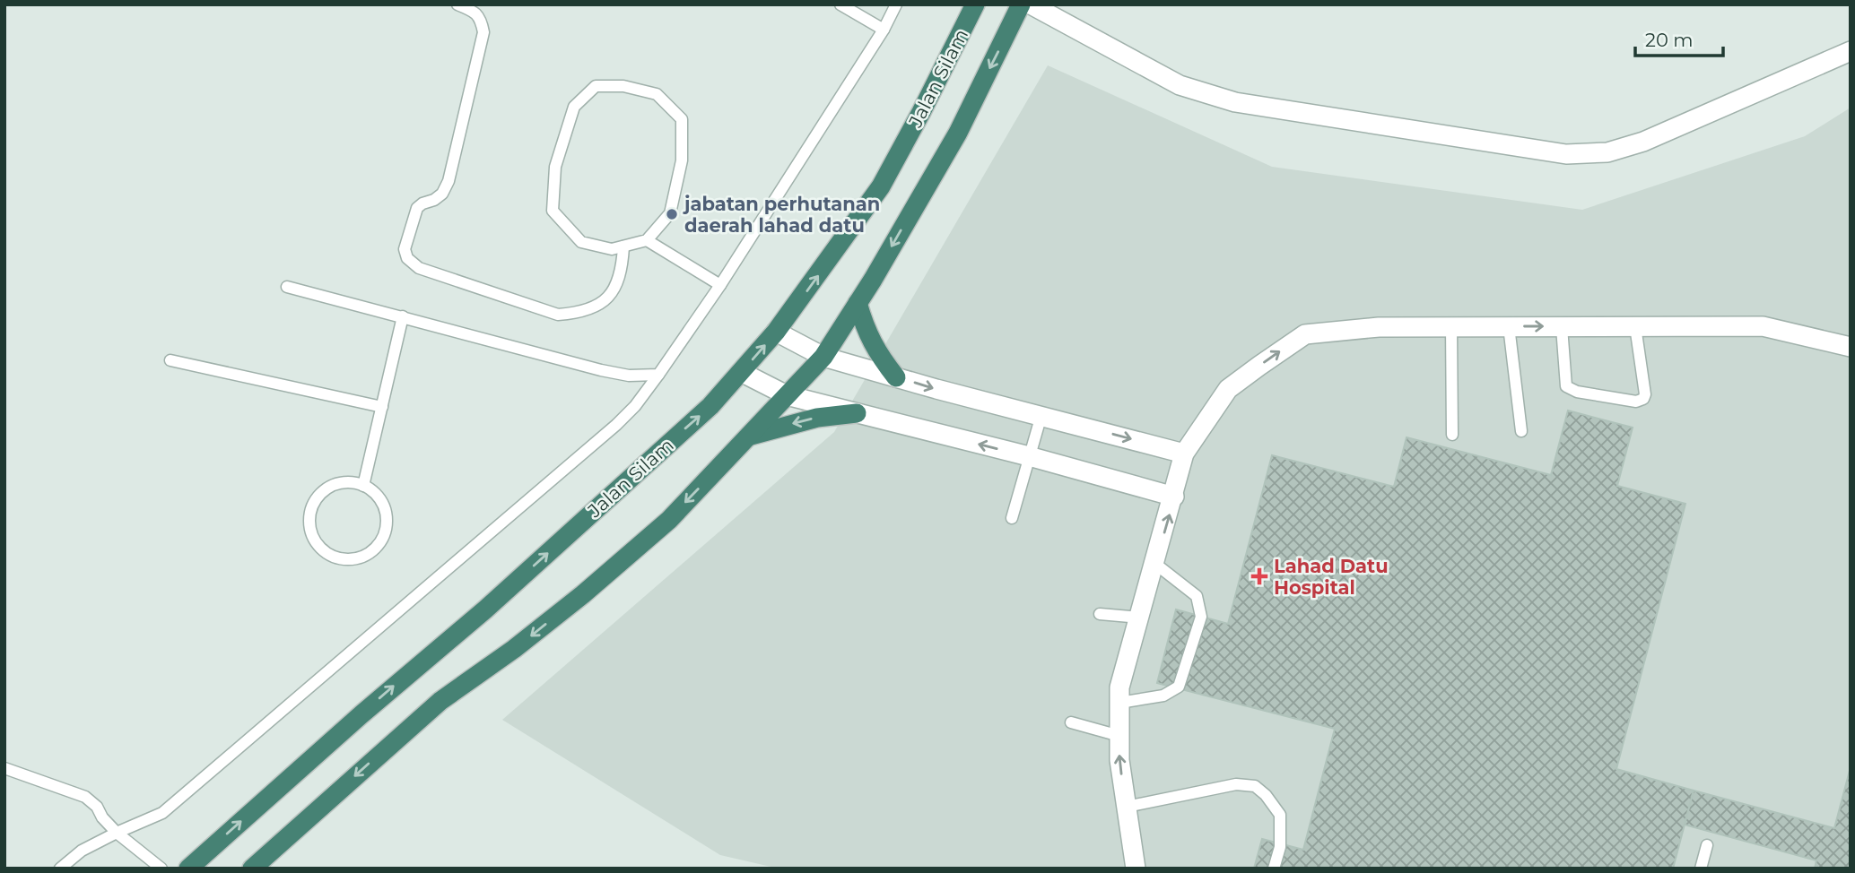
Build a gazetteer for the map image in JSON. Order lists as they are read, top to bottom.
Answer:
{
  "streets": {
    "highway": ["Jalan Silam"]
  },
  "places": {
    "other": ["jabatan perhutanan daerah lahad datu"],
    "health": ["Lahad Datu Hospital"]
  },
  "scale_bar": "20 m"
}
